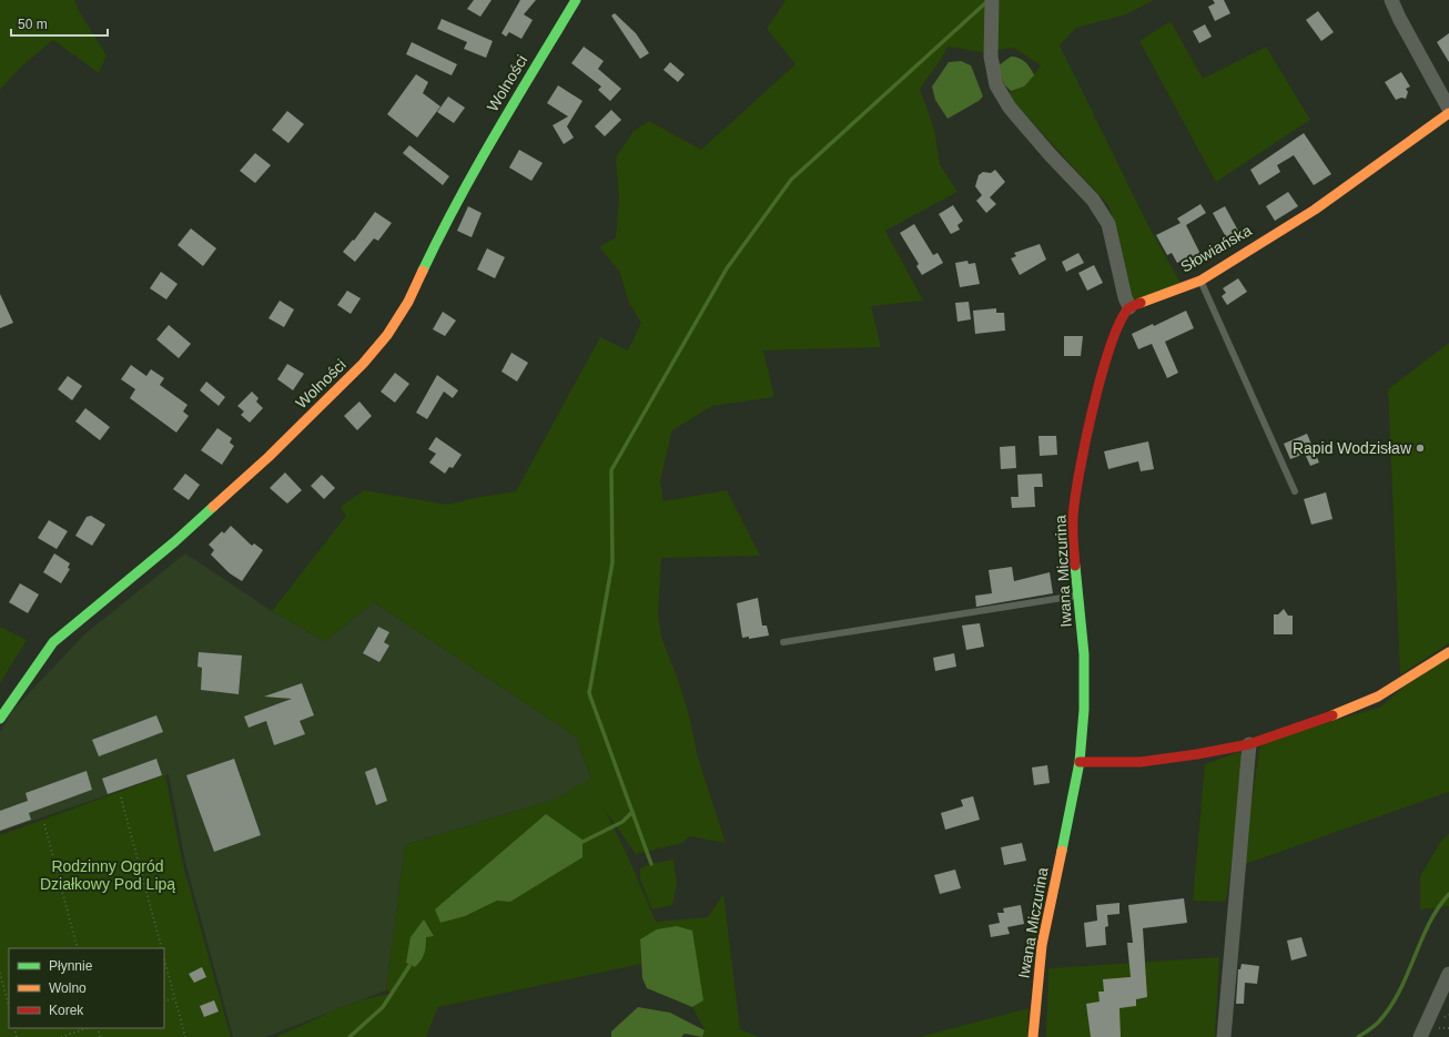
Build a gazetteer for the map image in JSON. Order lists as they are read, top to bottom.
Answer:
{
  "streets": {
    "street": ["Wolności", "Słowiańska", "Iwana Miczurina"]
  },
  "crossings": [
    ["Słowiańska", "Iwana Miczurina"]
  ],
  "parks": ["Rodzinny Ogród Działkowy Pod Lipą"],
  "places": ["Rapid Wodzisław"],
  "legend": ["Płynnie", "Wolno", "Korek"],
  "scale_bar": "50 m"
}
